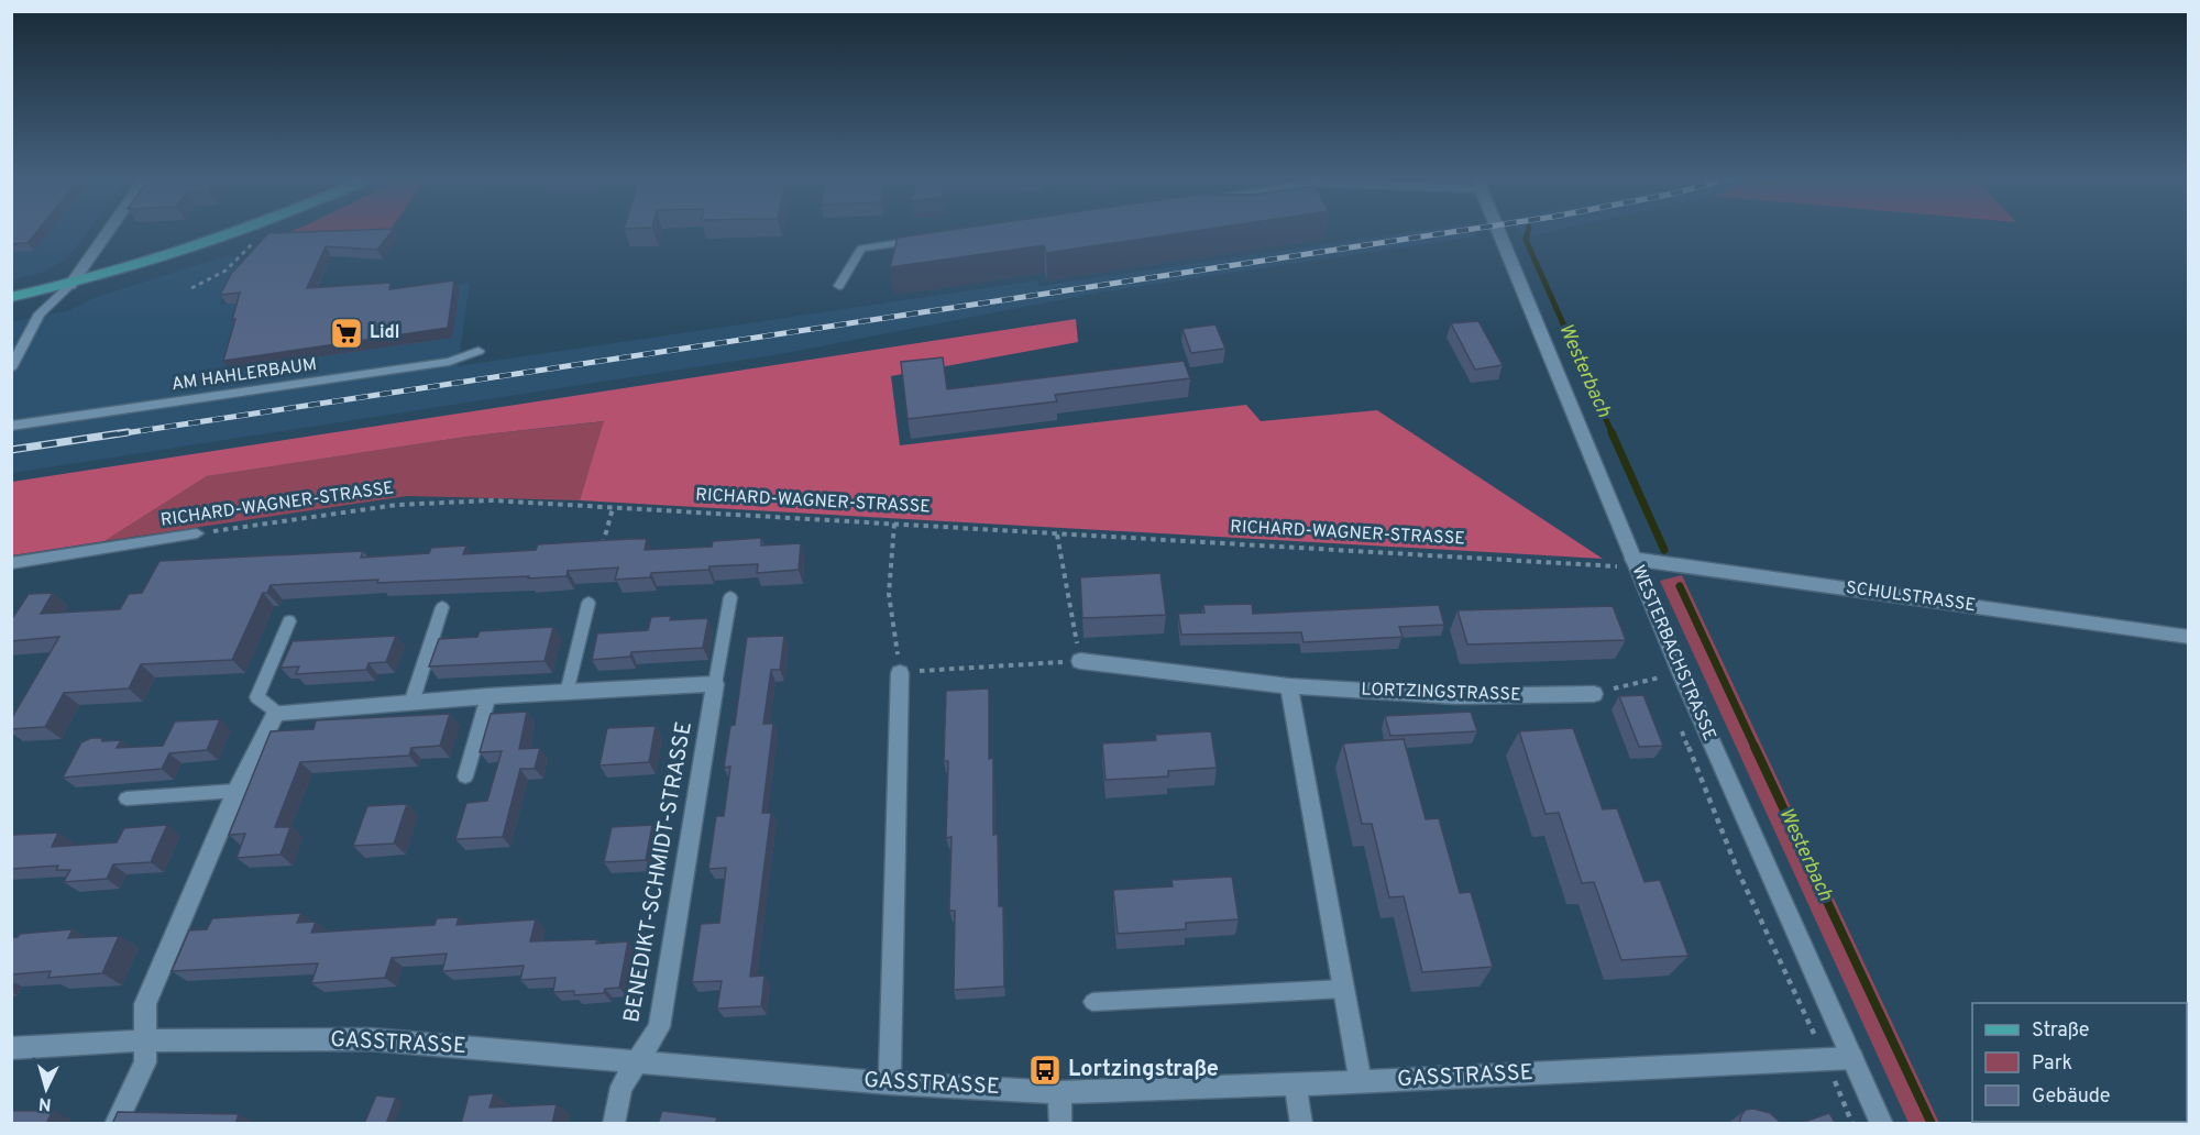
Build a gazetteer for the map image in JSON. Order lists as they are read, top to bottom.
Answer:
{
  "streets": {
    "street": [
      "SCHULSTRASSE",
      "WESTERBACHSTRASSE",
      "LORTZINGSTRASSE",
      "BENEDIKT-SCHMIDT-STRASSE",
      "GASSTRASSE"
    ],
    "lane": ["AM HAHLERBAUM", "RICHARD-WAGNER-STRASSE"]
  },
  "crossings": [
    ["RICHARD-WAGNER-STRASSE", "SCHULSTRASSE"],
    ["RICHARD-WAGNER-STRASSE", "WESTERBACHSTRASSE"],
    ["SCHULSTRASSE", "WESTERBACHSTRASSE"],
    ["WESTERBACHSTRASSE", "GASSTRASSE"],
    ["BENEDIKT-SCHMIDT-STRASSE", "GASSTRASSE"]
  ],
  "water": ["Westerbach"],
  "places": {
    "supermarket": ["Lidl"],
    "bus stop": ["Lortzingstraße"]
  },
  "legend": ["Straße", "Park", "Gebäude"],
  "north": "bottom"
}
